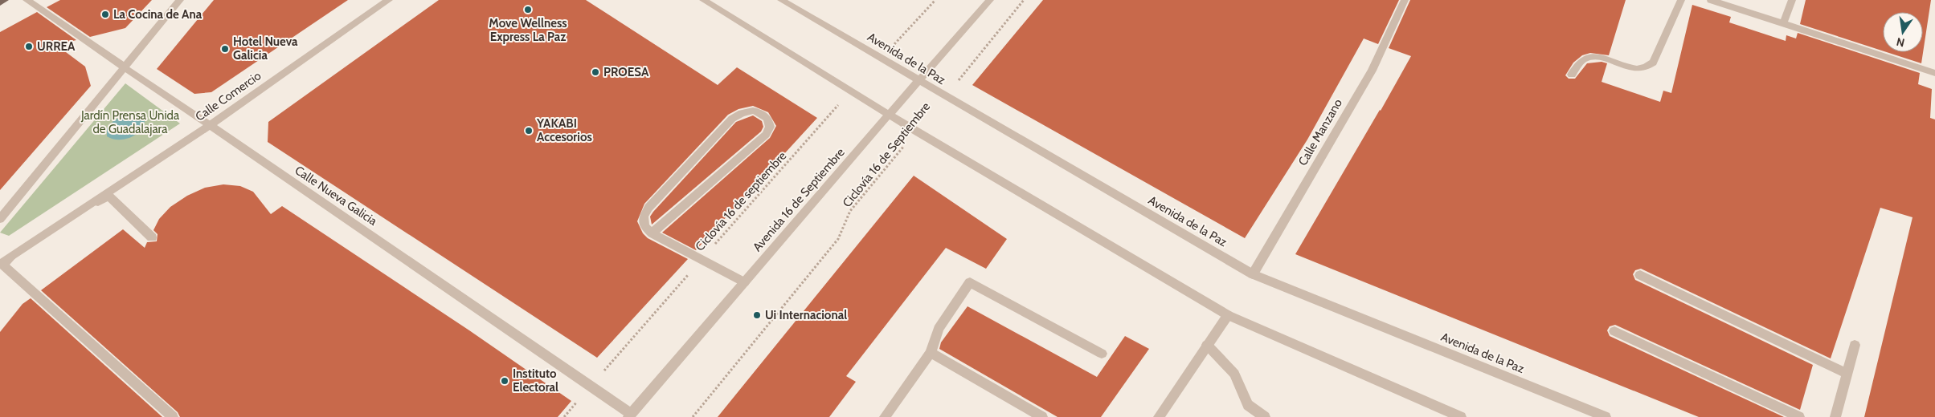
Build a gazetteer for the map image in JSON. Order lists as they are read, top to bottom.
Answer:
{
  "streets": {
    "street": [
      "Avenida de la Paz",
      "Calle Comercio",
      "Calle Manzano",
      "Calle Nueva Galicia",
      "Avenida 16 de Septiembre"
    ],
    "path": ["Ciclovía 16 de Septiembre", "Ciclovía 16 de septiembre"]
  },
  "crossings": [
    ["Avenida de la Paz", "Calle Manzano"],
    ["Avenida de la Paz", "Ciclovía 16 de Septiembre"],
    ["Avenida de la Paz", "Avenida 16 de Septiembre"],
    ["Calle Comercio", "Calle Nueva Galicia"],
    ["Calle Nueva Galicia", "Avenida 16 de Septiembre"],
    ["Calle Nueva Galicia", "Ciclovía 16 de septiembre"]
  ],
  "parks": ["Jardín Prensa Unida de Guadalajara"],
  "places": [
    "Move Wellness Express La Paz",
    "La Cocina de Ana",
    "URREA",
    "Hotel Nueva Galicia",
    "PROESA",
    "YAKABI Accesorios",
    "Ui Internacional",
    "Instituto Electoral"
  ],
  "north": "bottom"
}
